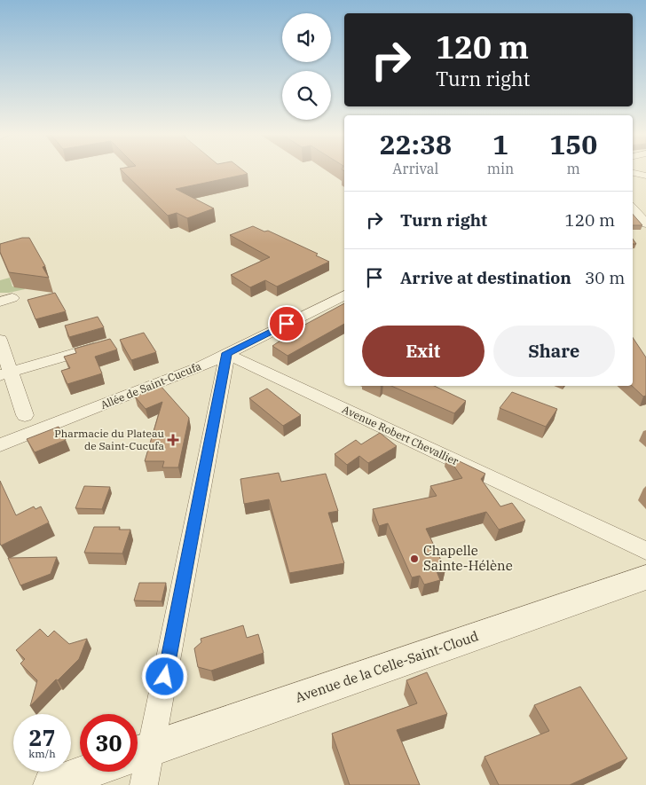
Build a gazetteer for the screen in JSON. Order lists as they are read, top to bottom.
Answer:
{
  "streets": {
    "street": ["Allée de Saint-Cucufa", "Avenue Robert Chevallier", "Avenue de la Celle-Saint-Cloud"]
  },
  "crossings": [
    ["Allée de Saint-Cucufa", "Avenue Robert Chevallier"]
  ],
  "places": {
    "health": ["Pharmacie du Plateau de Saint-Cucufa"],
    "other": ["Chapelle Sainte-Hélène"]
  },
  "page": {
    "turn": ["120 m", "Turn right"],
    "eta": [
      "22:38",
      "Arrival",
      "1",
      "min",
      "150",
      "m"
    ],
    "list": [
      {
        "name": "Turn right",
        "value": "120 m"
      },
      {
        "name": "Arrive at destination",
        "value": "30 m"
      }
    ],
    "buttons": ["Exit", "Share"],
    "speed": "27 km/h",
    "limit": "30"
  }
}
